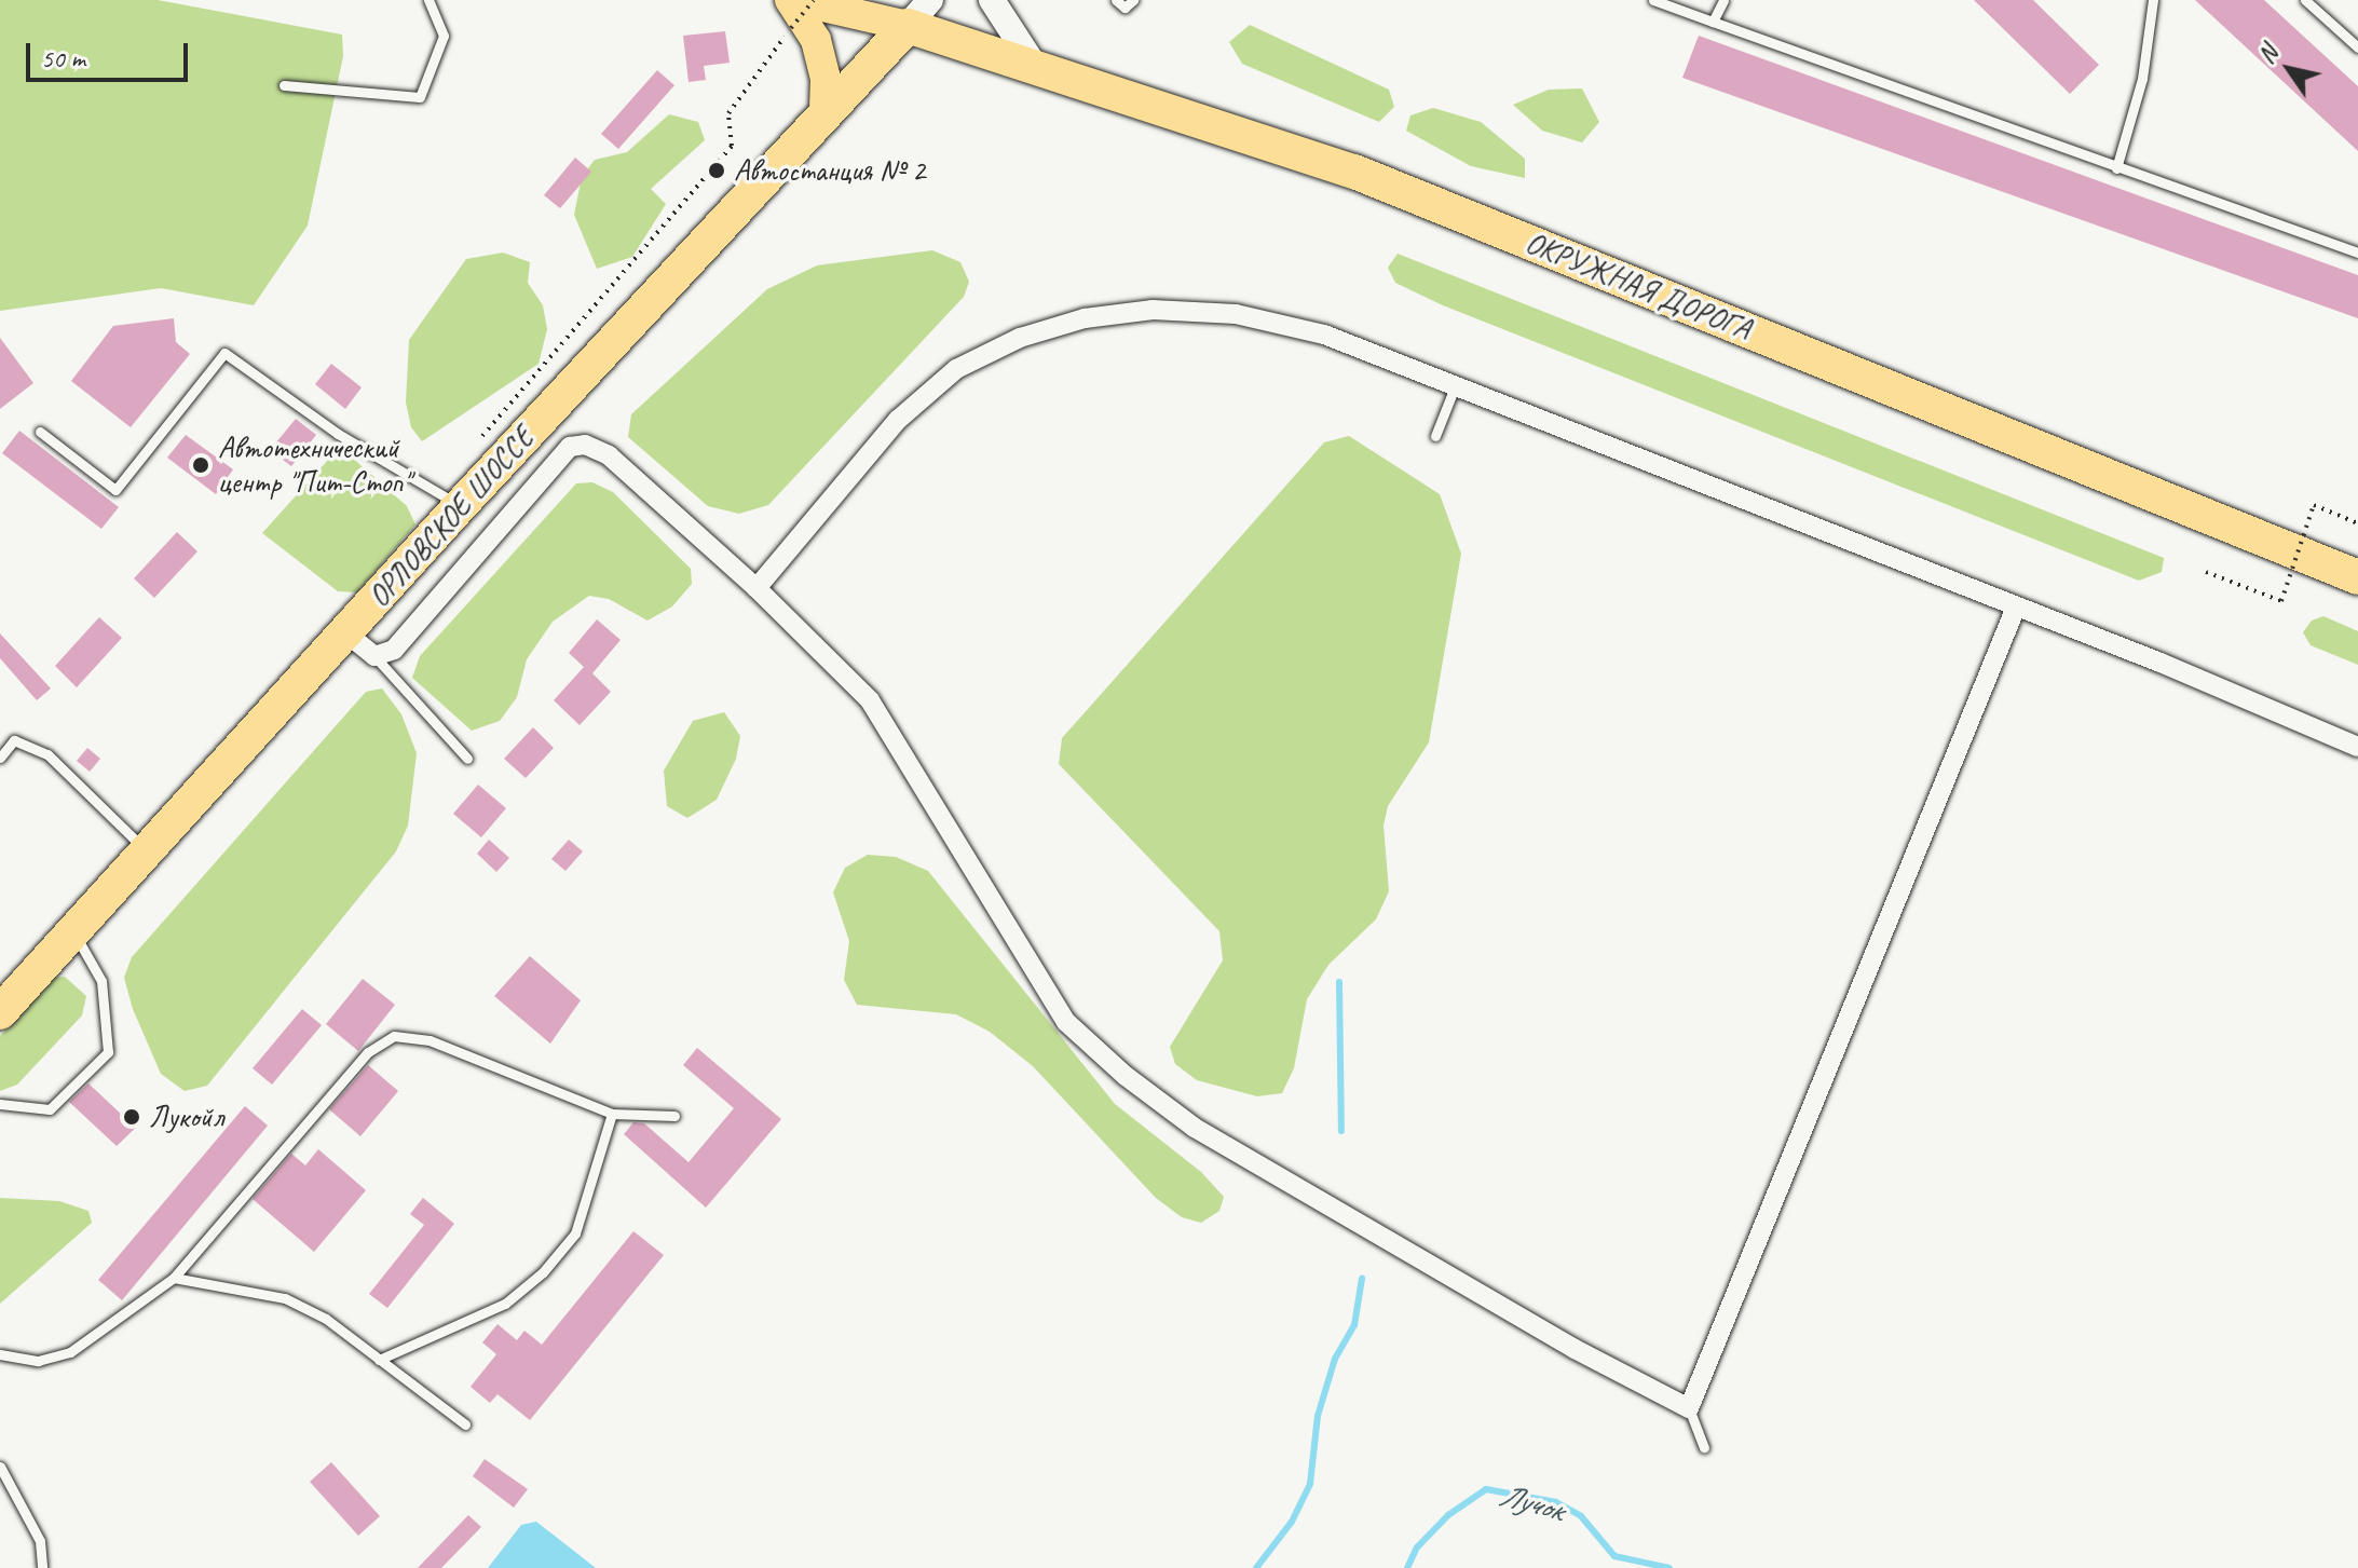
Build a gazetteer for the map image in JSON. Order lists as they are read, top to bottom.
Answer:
{
  "streets": {
    "highway": ["ОКРУЖНАЯ ДОРОГА", "ОРЛОВСКОЕ ШОССЕ"]
  },
  "crossings": [
    ["ОКРУЖНАЯ ДОРОГА", "ОРЛОВСКОЕ ШОССЕ"]
  ],
  "water": ["Лучок"],
  "places": ["Автостанция № 2", "Автотехнический центр \"Пит-Стоп\"", "Лукойл"],
  "scale_bar": "50 m",
  "north": "top left"
}
